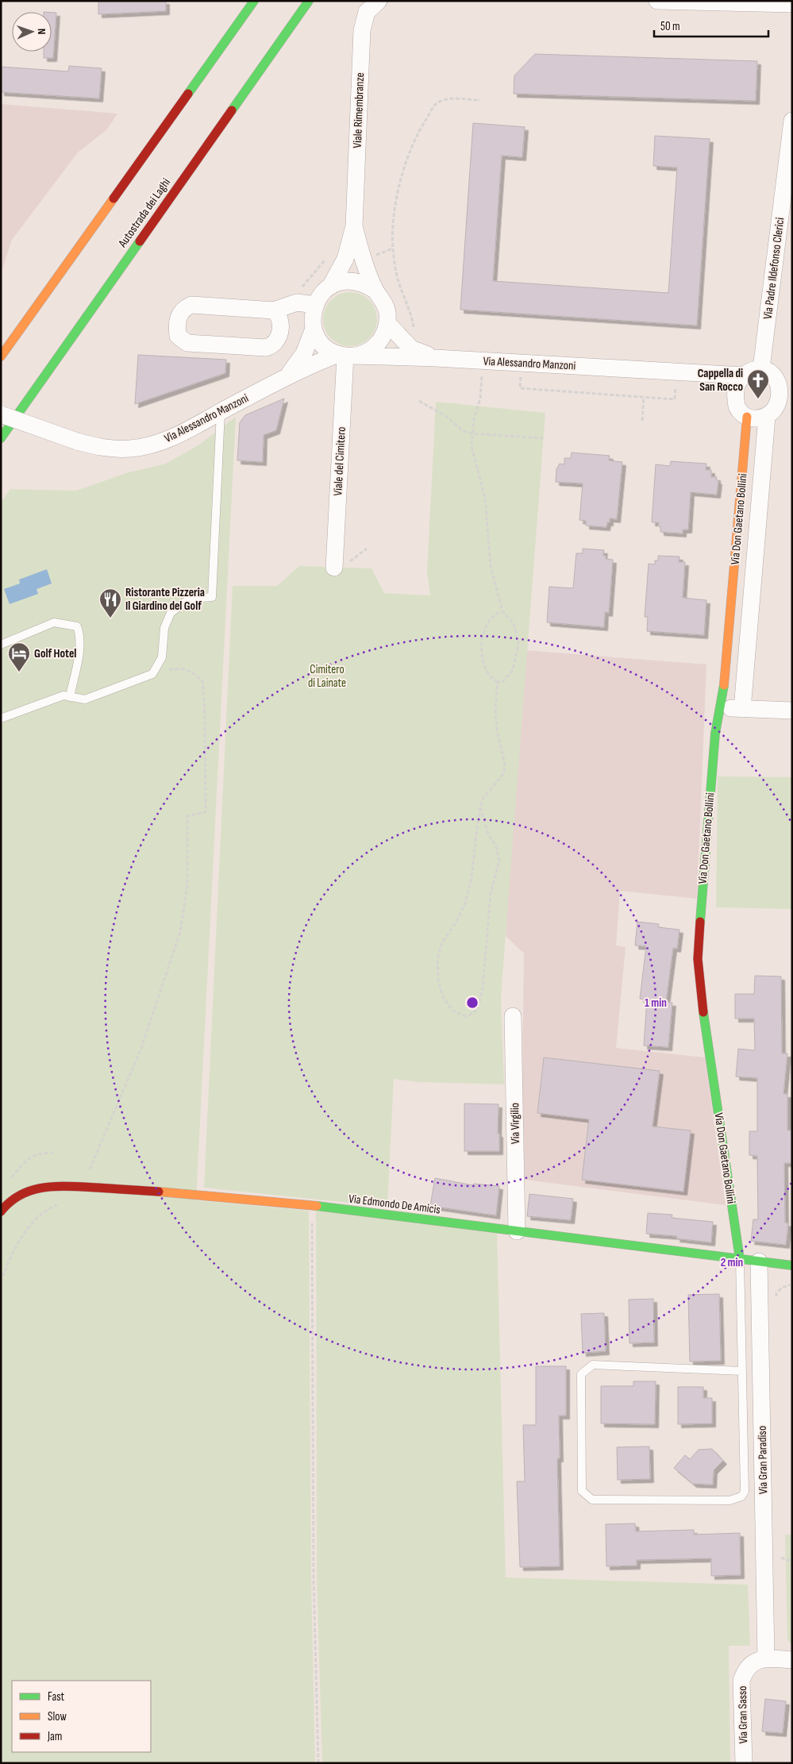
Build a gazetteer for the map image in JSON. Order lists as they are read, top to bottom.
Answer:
{
  "streets": {
    "main road": ["Autostrada dei Laghi", "Via Don Gaetano Bollini", "Via Edmondo De Amicis"],
    "street": [
      "Viale Rimembranze",
      "Via Padre Ildefonso Clerici",
      "Via Alessandro Manzoni",
      "Viale del Cimitero",
      "Via Virgilio",
      "Via Gran Paradiso",
      "Via Gran Sasso"
    ]
  },
  "crossings": [
    ["Via Padre Ildefonso Clerici", "Via Alessandro Manzoni"],
    ["Via Padre Ildefonso Clerici", "Via Don Gaetano Bollini"],
    ["Via Alessandro Manzoni", "Viale del Cimitero"],
    ["Via Alessandro Manzoni", "Via Don Gaetano Bollini"],
    ["Via Don Gaetano Bollini", "Via Edmondo De Amicis"],
    ["Via Virgilio", "Via Edmondo De Amicis"],
    ["Via Edmondo De Amicis", "Via Gran Paradiso"],
    ["Via Gran Paradiso", "Via Gran Sasso"]
  ],
  "parks": ["Cimitero di Lainate"],
  "places": {
    "church": ["Cappella di San Rocco"],
    "restaurant": ["Ristorante Pizzeria Il Giardino del Golf"],
    "hotel": ["Golf Hotel"]
  },
  "legend": ["Fast", "Slow", "Jam"],
  "scale_bar": "50 m",
  "north": "right",
  "rings": ["1 min", "2 min"]
}
